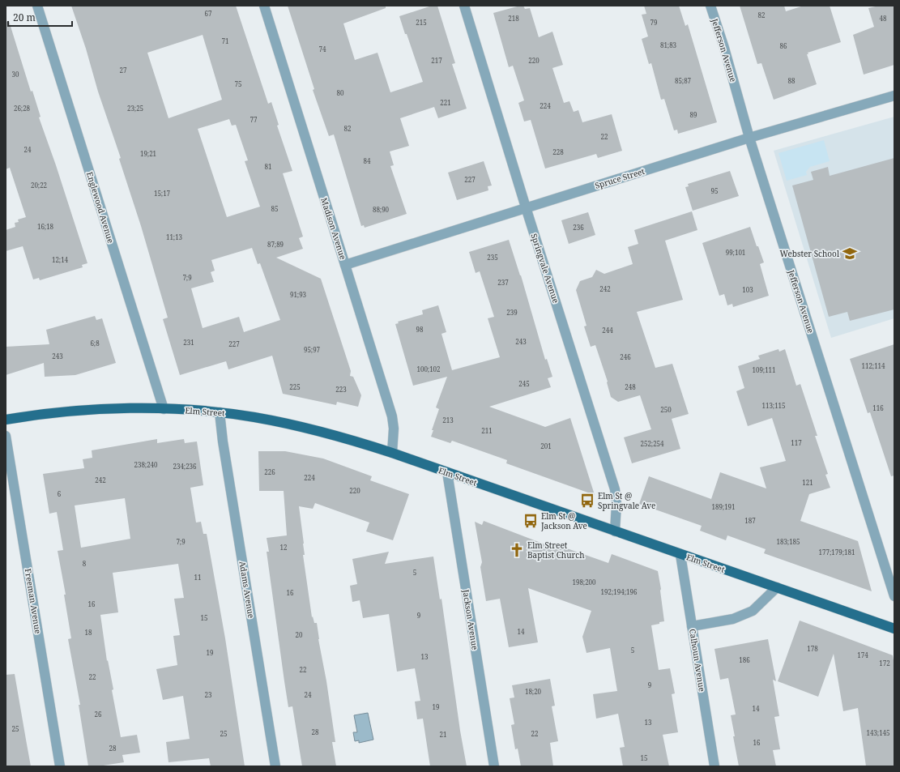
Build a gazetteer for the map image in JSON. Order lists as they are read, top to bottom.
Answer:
{
  "streets": {
    "main road": ["Elm Street"],
    "street": [
      "Jefferson Avenue",
      "Spruce Street",
      "Englewood Avenue",
      "Madison Avenue",
      "Springvale Avenue",
      "Adams Avenue",
      "Freeman Avenue",
      "Jackson Avenue",
      "Calhoun Avenue"
    ]
  },
  "crossings": [
    ["Jefferson Avenue", "Spruce Street"],
    ["Spruce Street", "Madison Avenue"],
    ["Spruce Street", "Springvale Avenue"],
    ["Englewood Avenue", "Elm Street"],
    ["Madison Avenue", "Elm Street"],
    ["Springvale Avenue", "Elm Street"],
    ["Elm Street", "Adams Avenue"],
    ["Elm Street", "Jackson Avenue"],
    ["Elm Street", "Calhoun Avenue"]
  ],
  "places": {
    "school or university": ["Webster School"],
    "bus stop": ["Elm St @ Springvale Ave", "Elm St @ Jackson Ave"],
    "church": ["Elm Street Baptist Church"]
  },
  "house_numbers": [
    "67",
    "82",
    "218",
    "48",
    "215",
    "79",
    "71",
    "81;83",
    "86",
    "74",
    "217",
    "220",
    "27",
    "30",
    "85;87",
    "88",
    "75",
    "80",
    "221",
    "224",
    "26;28",
    "23;25",
    "89",
    "77",
    "82",
    "22",
    "24",
    "228",
    "19;21",
    "84",
    "81",
    "227",
    "20;22",
    "95",
    "15;17",
    "85",
    "88;90",
    "16;18",
    "236",
    "11;13",
    "87;89",
    "99;101",
    "235",
    "12;14",
    "7;9",
    "237",
    "242",
    "103",
    "91;93",
    "239",
    "98",
    "244",
    "243",
    "231",
    "6;8",
    "227",
    "95;97",
    "243",
    "246",
    "112;114",
    "100;102",
    "109;111",
    "245",
    "225",
    "248",
    "223",
    "113;115",
    "116",
    "250",
    "213",
    "211",
    "117",
    "252;254",
    "201",
    "238;240",
    "234;236",
    "226",
    "224",
    "242",
    "121",
    "220",
    "6",
    "189;191",
    "187",
    "7;9",
    "183;185",
    "12",
    "177;179;181",
    "8",
    "5",
    "11",
    "198;200",
    "192;194;196",
    "16",
    "16",
    "9",
    "15",
    "14",
    "18",
    "20",
    "178",
    "5",
    "19",
    "174",
    "13",
    "186",
    "172",
    "22",
    "22",
    "9",
    "18;20",
    "23",
    "24",
    "19",
    "14",
    "26",
    "13",
    "25",
    "28",
    "143;145",
    "25",
    "22",
    "21",
    "16",
    "28",
    "15"
  ],
  "scale_bar": "20 m"
}
